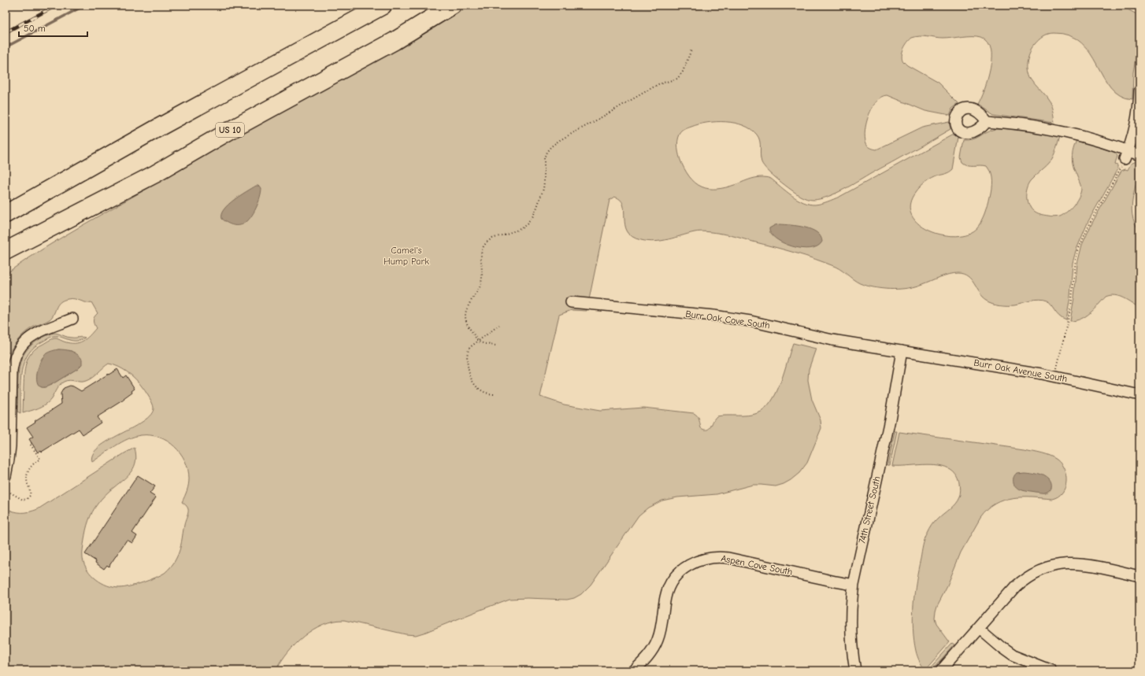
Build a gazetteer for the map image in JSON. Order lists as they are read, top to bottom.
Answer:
{
  "streets": {
    "highway": ["US 10"],
    "street": [
      "Burr Oak Cove South",
      "Burr Oak Avenue South",
      "74th Street South",
      "Aspen Cove South"
    ]
  },
  "crossings": [
    ["Burr Oak Cove South", "Burr Oak Avenue South"],
    ["Burr Oak Cove South", "74th Street South"],
    ["Burr Oak Avenue South", "74th Street South"],
    ["74th Street South", "Aspen Cove South"]
  ],
  "parks": ["Camel's Hump Park"],
  "scale_bar": "50 m"
}
